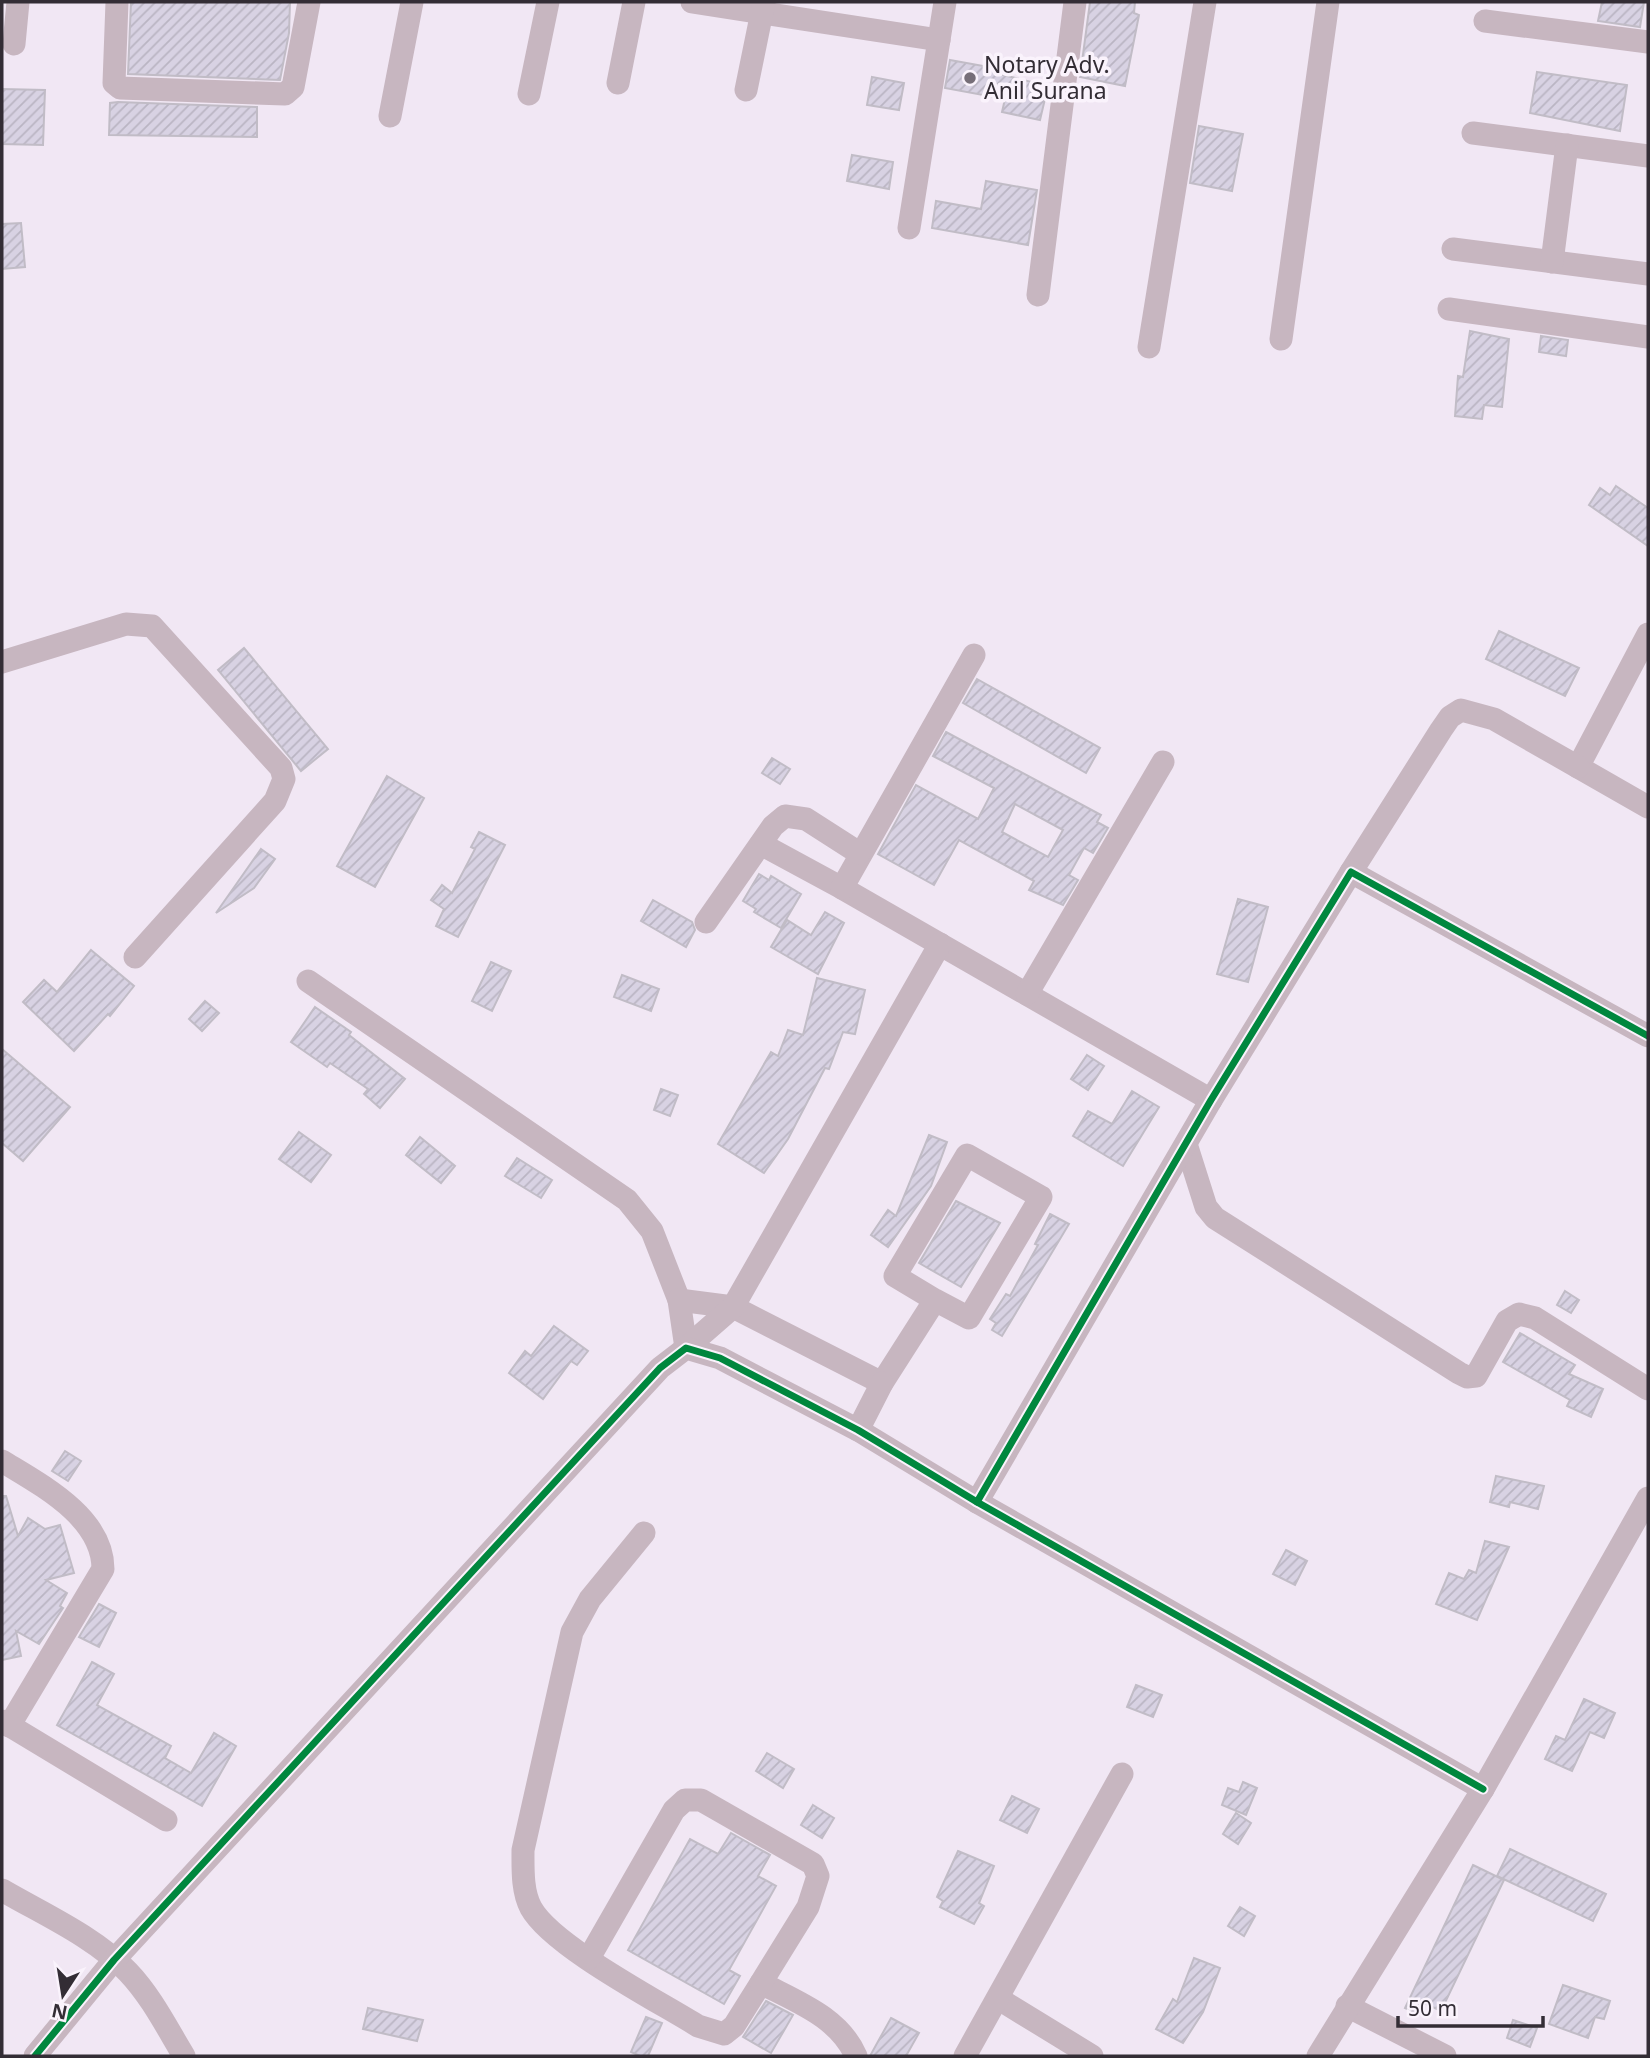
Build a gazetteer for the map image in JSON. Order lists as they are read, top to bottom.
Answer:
{
  "places": ["Notary Adv. Anil Surana"],
  "scale_bar": "50 m",
  "north": "bottom"
}
